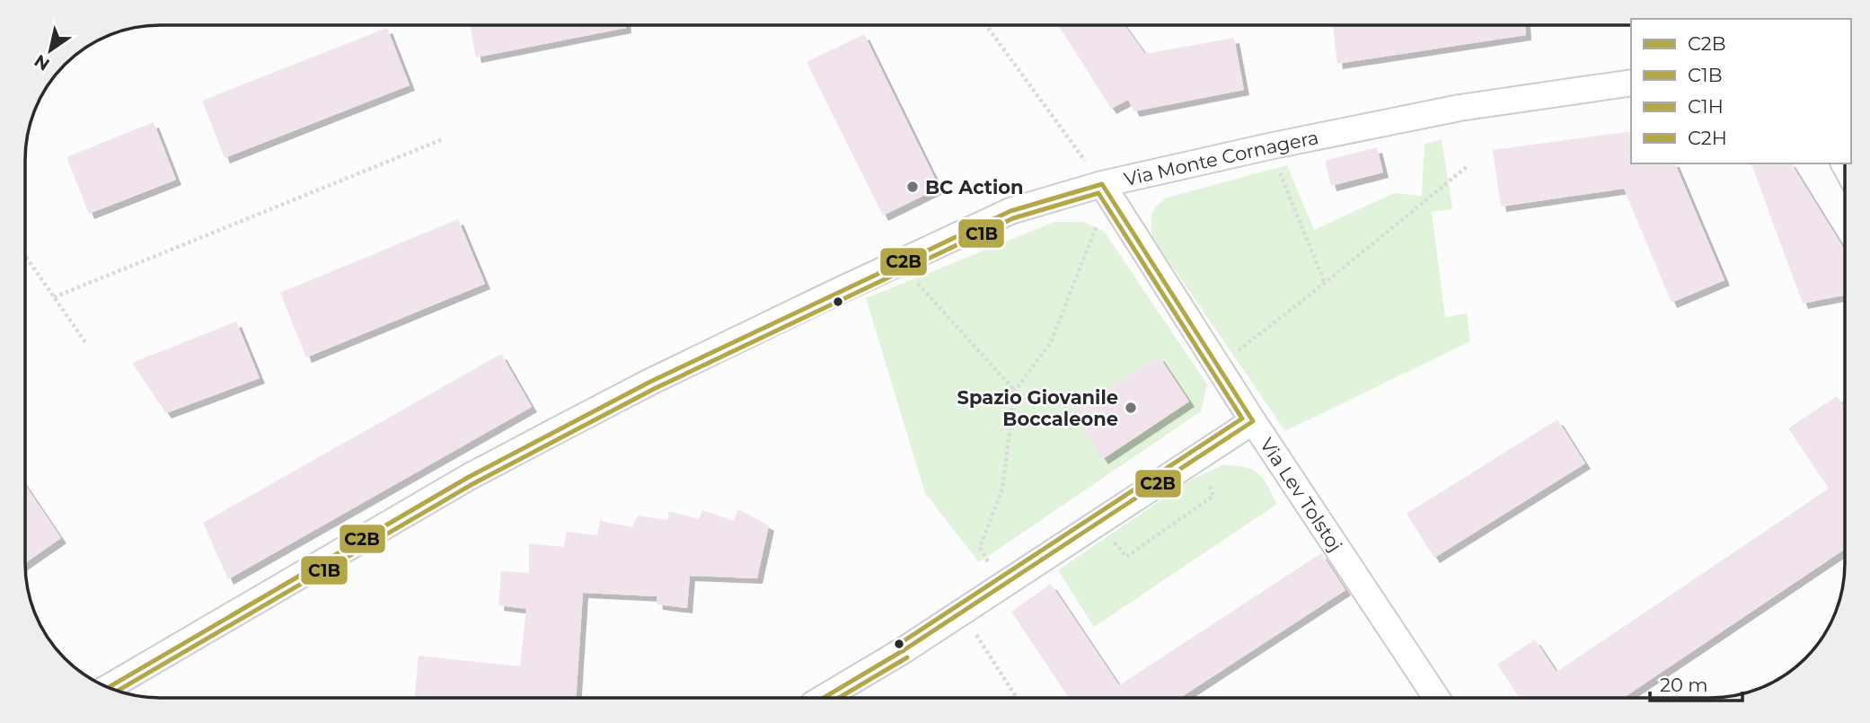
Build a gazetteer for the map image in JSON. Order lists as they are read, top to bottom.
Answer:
{
  "streets": {
    "street": ["Via Monte Cornagera", "Via Lev Tolstoj"]
  },
  "crossings": [
    ["Via Monte Cornagera", "Via Lev Tolstoj"]
  ],
  "places": ["BC Action", "Spazio Giovanile Boccaleone"],
  "lines": [
    "transit line C2B",
    "transit line C1B",
    "transit line C1H",
    "transit line C2H"
  ],
  "legend": [
    "C2B",
    "C1B",
    "C1H",
    "C2H"
  ],
  "scale_bar": "20 m",
  "north": "bottom left"
}
